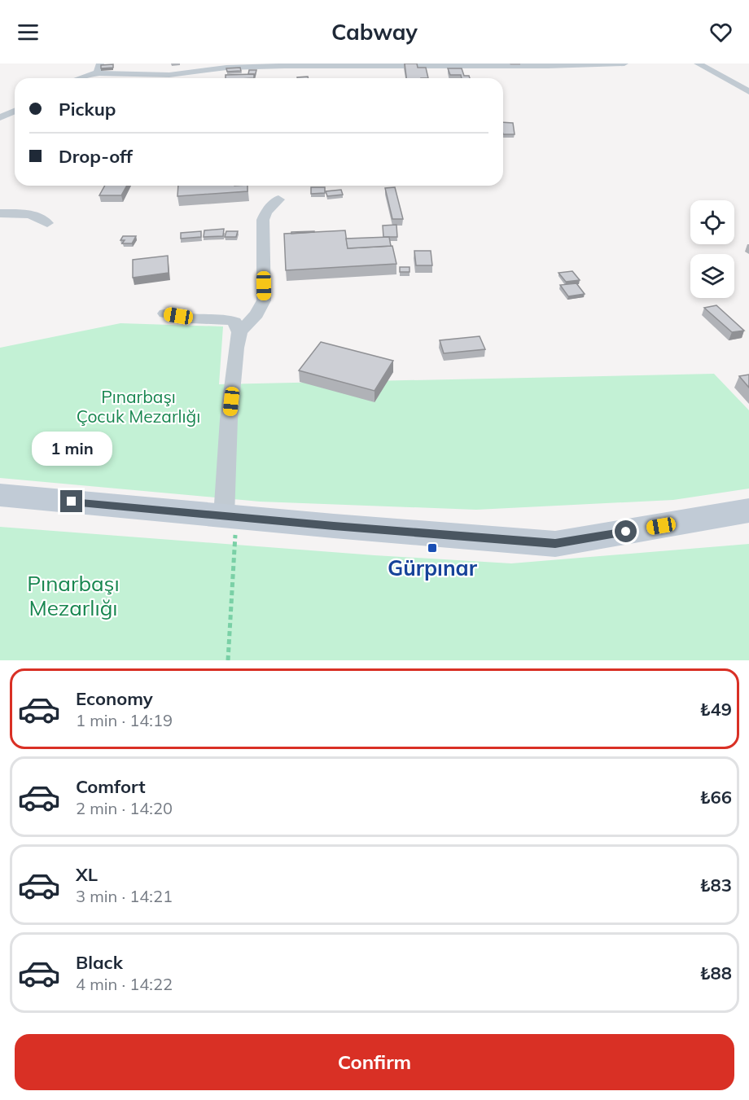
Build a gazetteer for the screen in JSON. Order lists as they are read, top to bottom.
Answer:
{
  "parks": ["Pınarbaşı Çocuk Mezarlığı", "Pınarbaşı Mezarlığı"],
  "places": {
    "transit": ["Gürpınar"]
  },
  "page": {
    "header": "Cabway",
    "banner": ["Pickup", "Drop-off"],
    "bubble": "1 min",
    "list": [
      {
        "name": "Economy",
        "note": "1 min · 14:19",
        "value": "₺49"
      },
      {
        "name": "Comfort",
        "note": "2 min · 14:20",
        "value": "₺66"
      },
      {
        "name": "XL",
        "note": "3 min · 14:21",
        "value": "₺83"
      },
      {
        "name": "Black",
        "note": "4 min · 14:22",
        "value": "₺88"
      }
    ],
    "buttons": "Confirm"
  }
}
